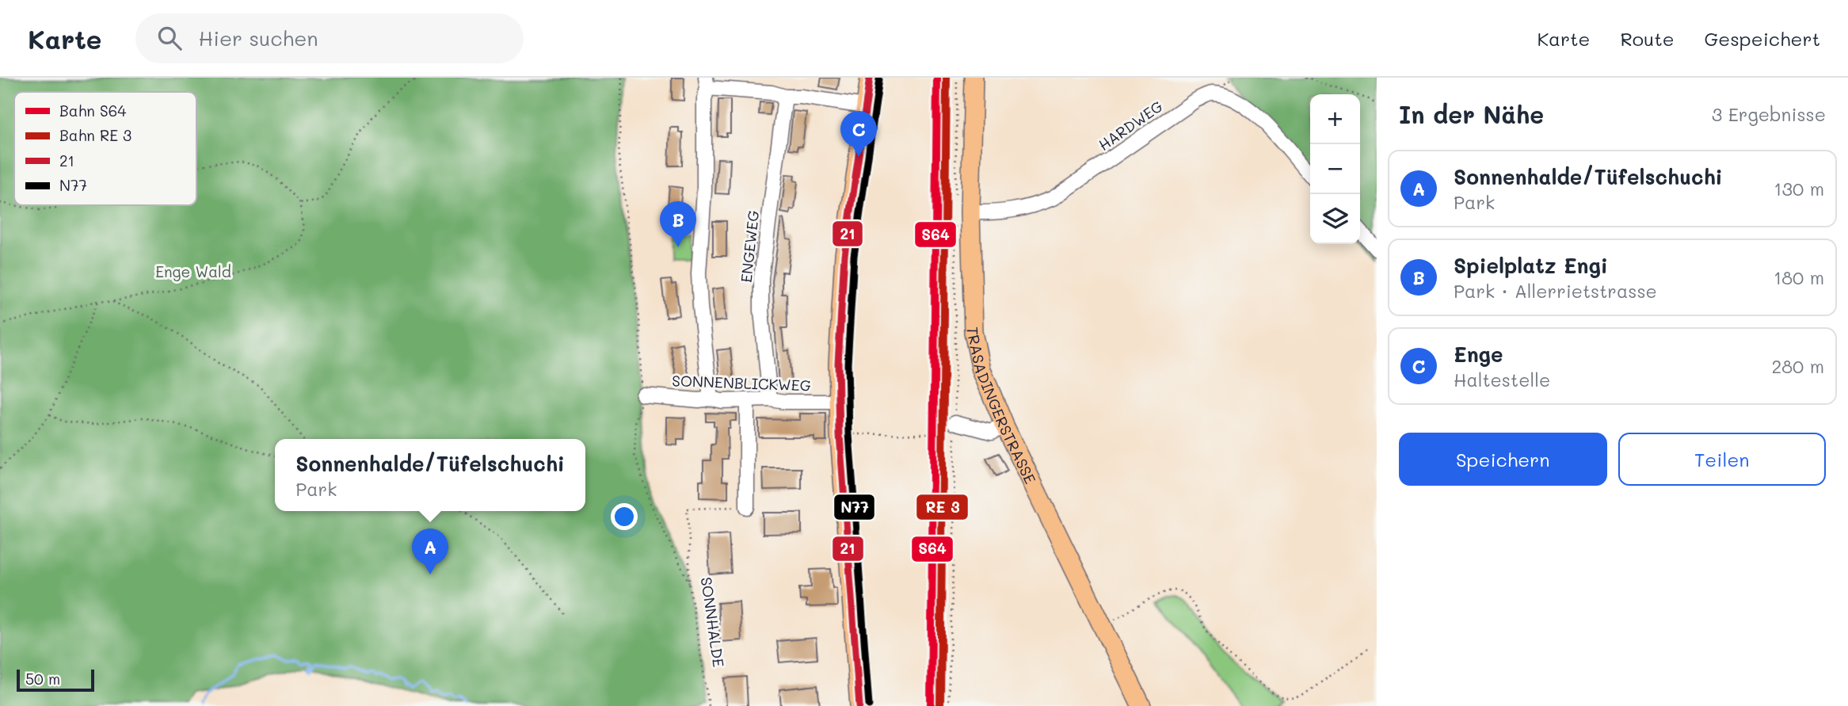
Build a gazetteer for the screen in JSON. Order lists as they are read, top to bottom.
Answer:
{
  "streets": {
    "main road": ["TRASADINGERSTRASSE"],
    "street": ["HARDWEG", "ENGEWEG", "SONNENBLICKWEG"],
    "path": ["SONNHALDE"]
  },
  "crossings": [
    ["HARDWEG", "TRASADINGERSTRASSE"],
    ["ENGEWEG", "SONNENBLICKWEG"]
  ],
  "parks": ["Enge Wald"],
  "lines": ["rail line S64", "transit line 21", "transit line N77"],
  "legend": [
    "Bahn S64",
    "Bahn RE 3",
    "21",
    "N77"
  ],
  "scale_bar": "50 m",
  "page": {
    "header": "Karte",
    "search": "Hier suchen",
    "nav": ["Karte", "Route", "Gespeichert"],
    "heading": ["In der Nähe", "3 Ergebnisse"],
    "map_buttons": ["+", "−"],
    "pins": ["C", "B", "A"],
    "list": [
      {
        "mark": "A",
        "name": "Sonnenhalde/Tüfelschuchi",
        "note": "Park",
        "value": "130 m"
      },
      {
        "mark": "B",
        "name": "Spielplatz Engi",
        "note": "Park · Allerrietstrasse",
        "value": "180 m"
      },
      {
        "mark": "C",
        "name": "Enge",
        "note": "Haltestelle",
        "value": "280 m"
      }
    ],
    "buttons": ["Speichern", "Teilen"],
    "popup": ["Sonnenhalde/Tüfelschuchi", "Park"],
    "scale": "50 m"
  }
}
